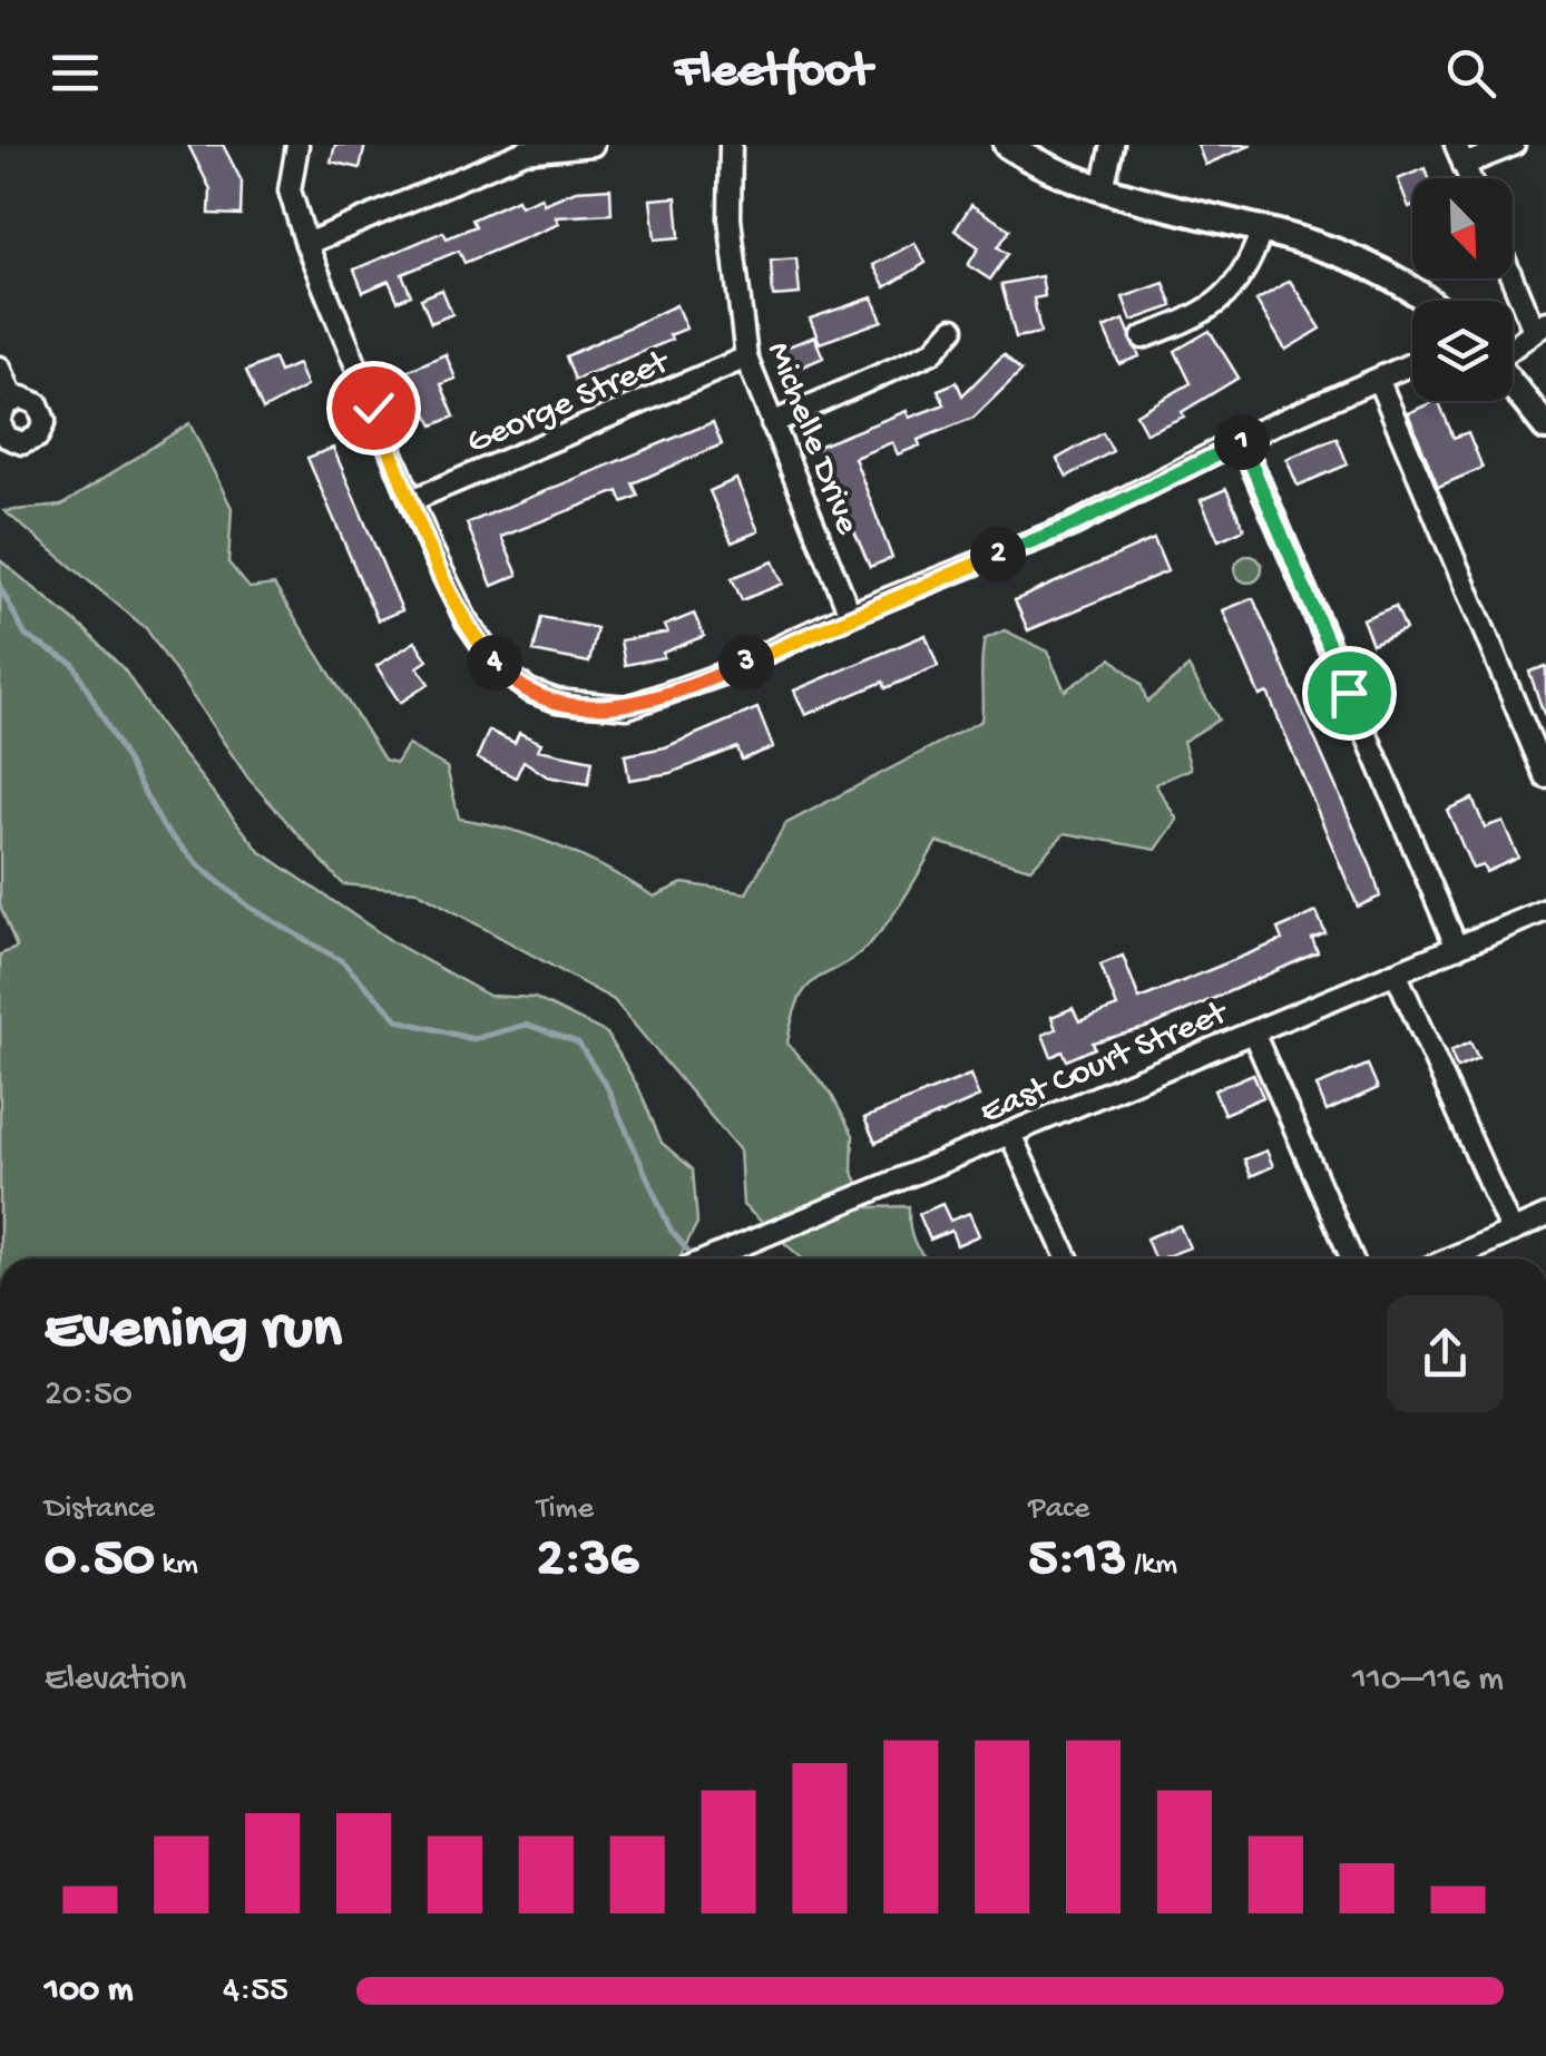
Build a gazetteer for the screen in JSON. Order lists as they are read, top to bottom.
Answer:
{
  "streets": {
    "street": ["George Street", "Michelle Drive", "East Court Street"]
  },
  "crossings": [
    ["George Street", "Michelle Drive"]
  ],
  "north": "bottom right",
  "page": {
    "header": "Fleetfoot",
    "pins": [
      "1",
      "2",
      "3",
      "4"
    ],
    "heading": ["Evening run", "20:50"],
    "stats": [
      ["Distance", "0.50 km"],
      ["Time", "2:36"],
      ["Pace", "5:13 /km"]
    ],
    "chart": ["Elevation", "110–116 m"],
    "list": [
      {
        "name": "100 m",
        "note": "4:55"
      }
    ]
  }
}
